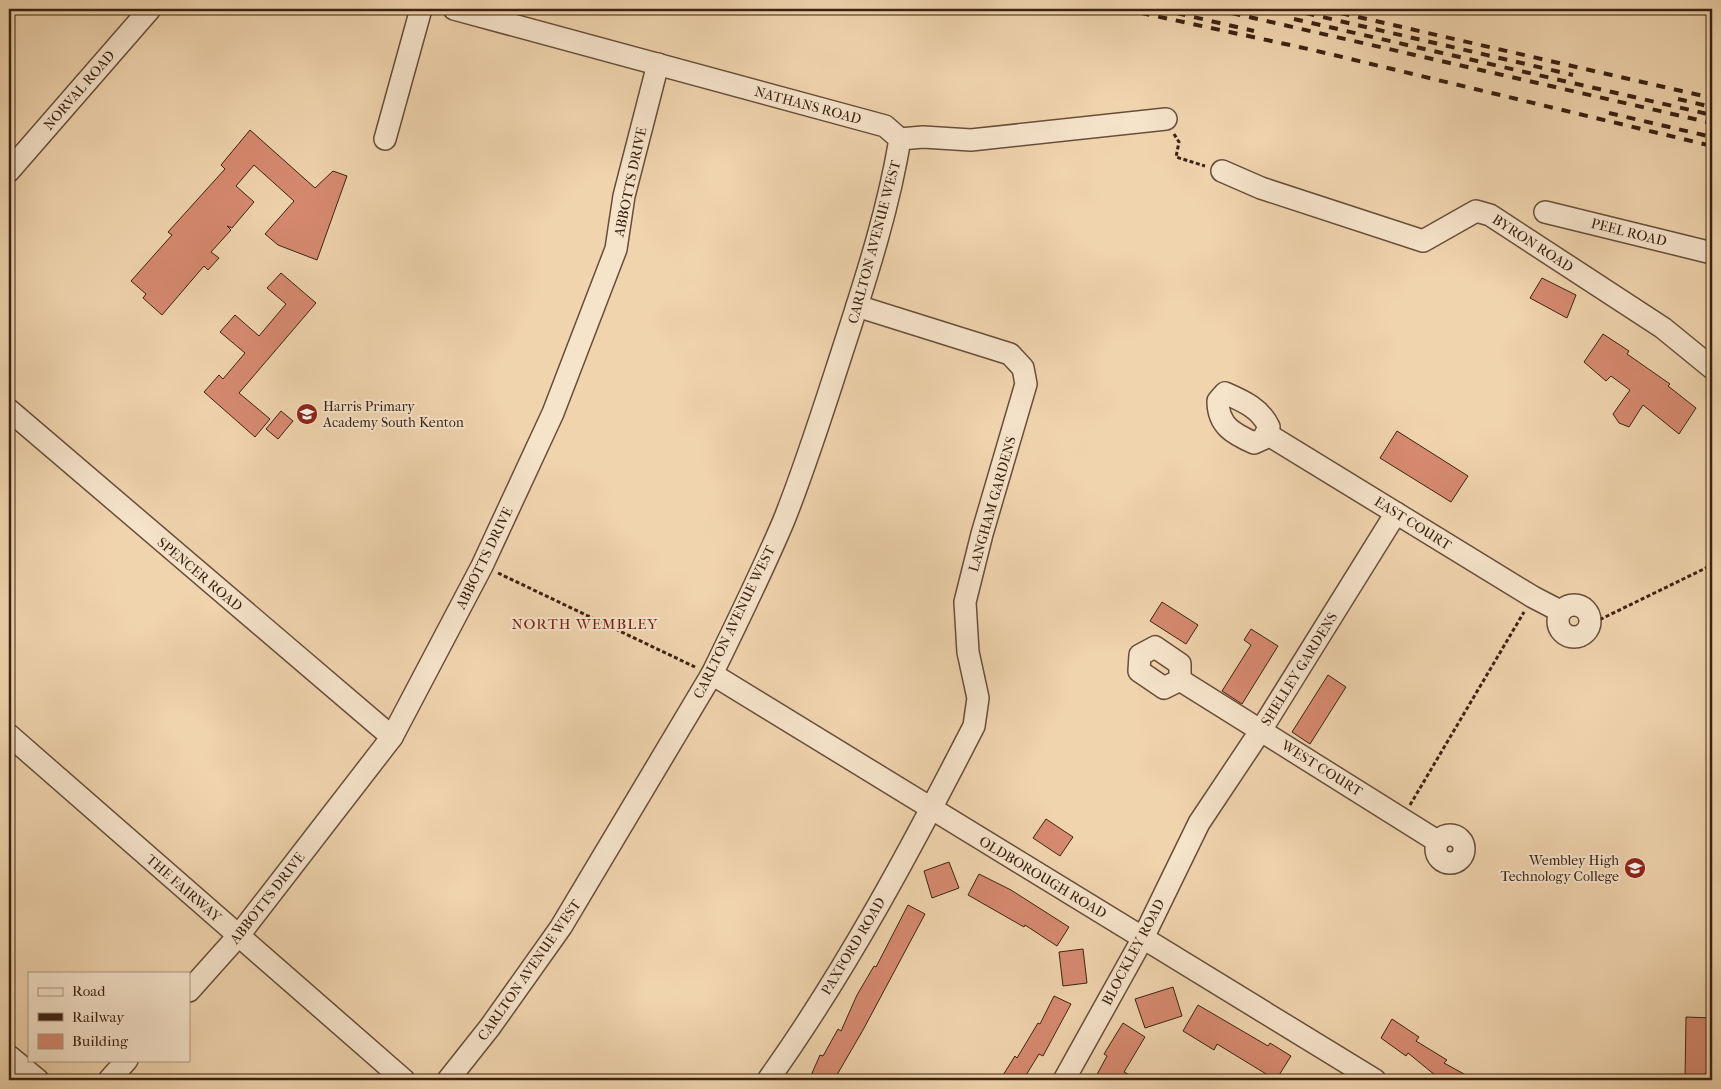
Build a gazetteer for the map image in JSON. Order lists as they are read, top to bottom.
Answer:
{
  "streets": {
    "street": [
      "NORVAL ROAD",
      "NATHANS ROAD",
      "ABBOTTS DRIVE",
      "PEEL ROAD",
      "CARLTON AVENUE WEST",
      "BYRON ROAD",
      "LANGHAM GARDENS",
      "EAST COURT",
      "SPENCER ROAD",
      "SHELLEY GARDENS",
      "WEST COURT",
      "OLDBOROUGH ROAD",
      "THE FAIRWAY",
      "PAXFORD ROAD",
      "BLOCKLEY ROAD"
    ]
  },
  "crossings": [
    ["NATHANS ROAD", "ABBOTTS DRIVE"],
    ["NATHANS ROAD", "CARLTON AVENUE WEST"],
    ["ABBOTTS DRIVE", "SPENCER ROAD"],
    ["ABBOTTS DRIVE", "THE FAIRWAY"],
    ["CARLTON AVENUE WEST", "LANGHAM GARDENS"],
    ["CARLTON AVENUE WEST", "OLDBOROUGH ROAD"],
    ["LANGHAM GARDENS", "OLDBOROUGH ROAD"],
    ["LANGHAM GARDENS", "PAXFORD ROAD"],
    ["EAST COURT", "SHELLEY GARDENS"],
    ["SHELLEY GARDENS", "WEST COURT"],
    ["SHELLEY GARDENS", "BLOCKLEY ROAD"],
    ["OLDBOROUGH ROAD", "PAXFORD ROAD"],
    ["OLDBOROUGH ROAD", "BLOCKLEY ROAD"]
  ],
  "districts": ["NORTH WEMBLEY"],
  "places": {
    "school or university": ["Harris Primary Academy South Kenton", "Wembley High Technology College"]
  },
  "legend": ["Road", "Railway", "Building"]
}
